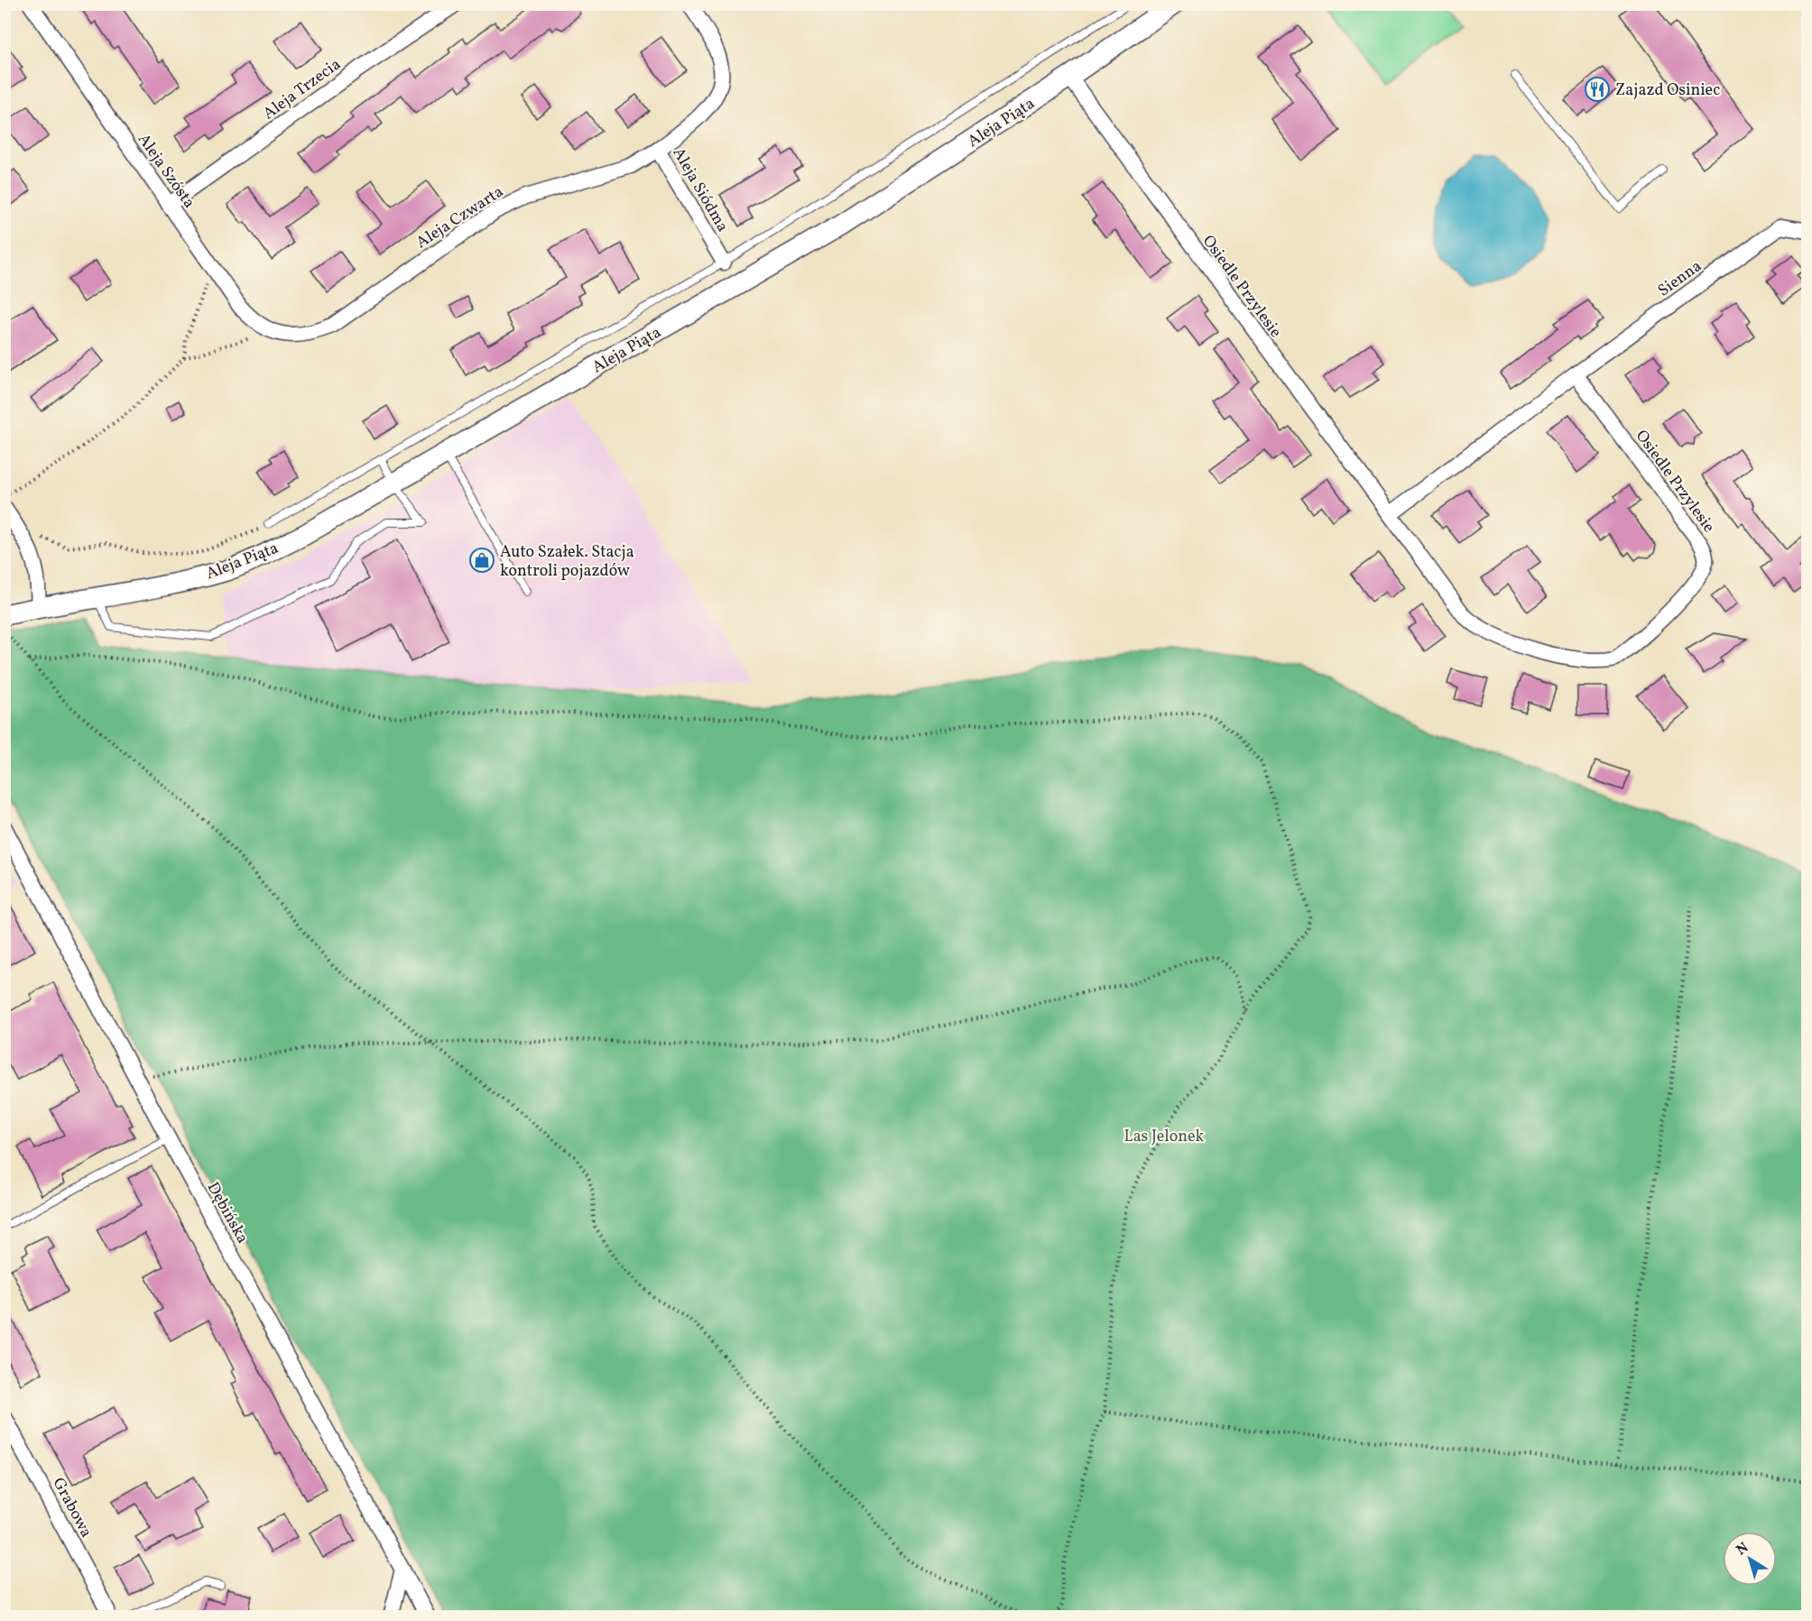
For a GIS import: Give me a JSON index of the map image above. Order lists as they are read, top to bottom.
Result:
{
  "streets": {
    "street": [
      "Aleja Trzecia",
      "Aleja Piąta",
      "Aleja Szósta",
      "Aleja Siódma",
      "Aleja Czwarta",
      "Sienna",
      "Osiedle Przylesie",
      "Dębińska",
      "Grabowa"
    ]
  },
  "crossings": [
    ["Aleja Trzecia", "Aleja Szósta"],
    ["Aleja Piąta", "Osiedle Przylesie"],
    ["Aleja Szósta", "Aleja Czwarta"],
    ["Aleja Siódma", "Aleja Czwarta"],
    ["Sienna", "Osiedle Przylesie"]
  ],
  "parks": ["Las Jelonek"],
  "places": {
    "restaurant": ["Zajazd Osiniec"],
    "shop": ["Auto Szałek. Stacja kontroli pojazdów"]
  },
  "north": "top left"
}
